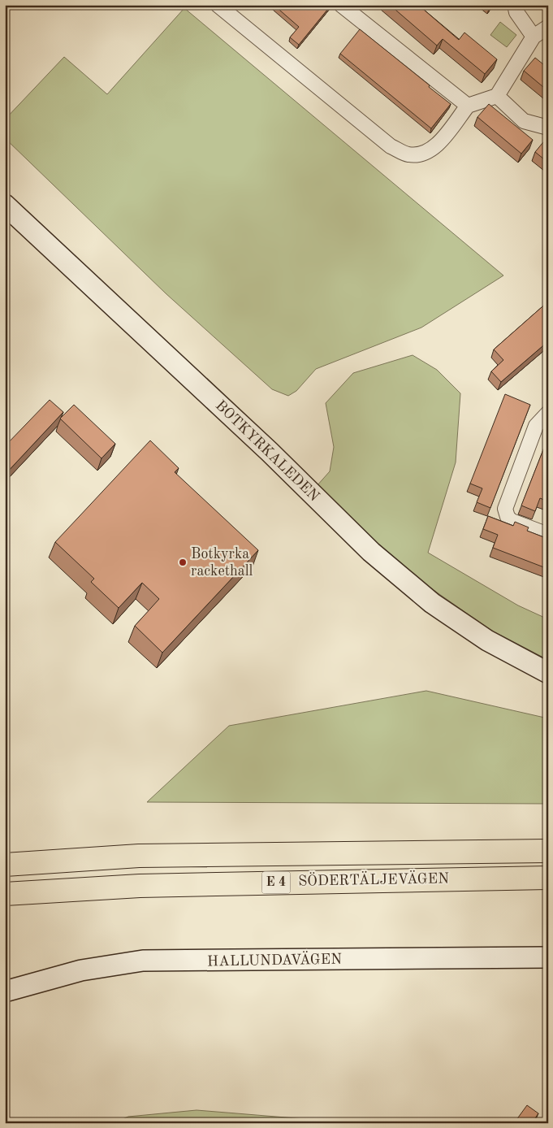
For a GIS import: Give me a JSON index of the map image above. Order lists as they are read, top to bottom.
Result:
{
  "streets": {
    "highway": ["SÖDERTÄLJEVÄGEN", "E 4"],
    "main road": ["BOTKYRKALEDEN", "HALLUNDAVÄGEN"]
  },
  "places": ["Botkyrka rackethall"]
}
